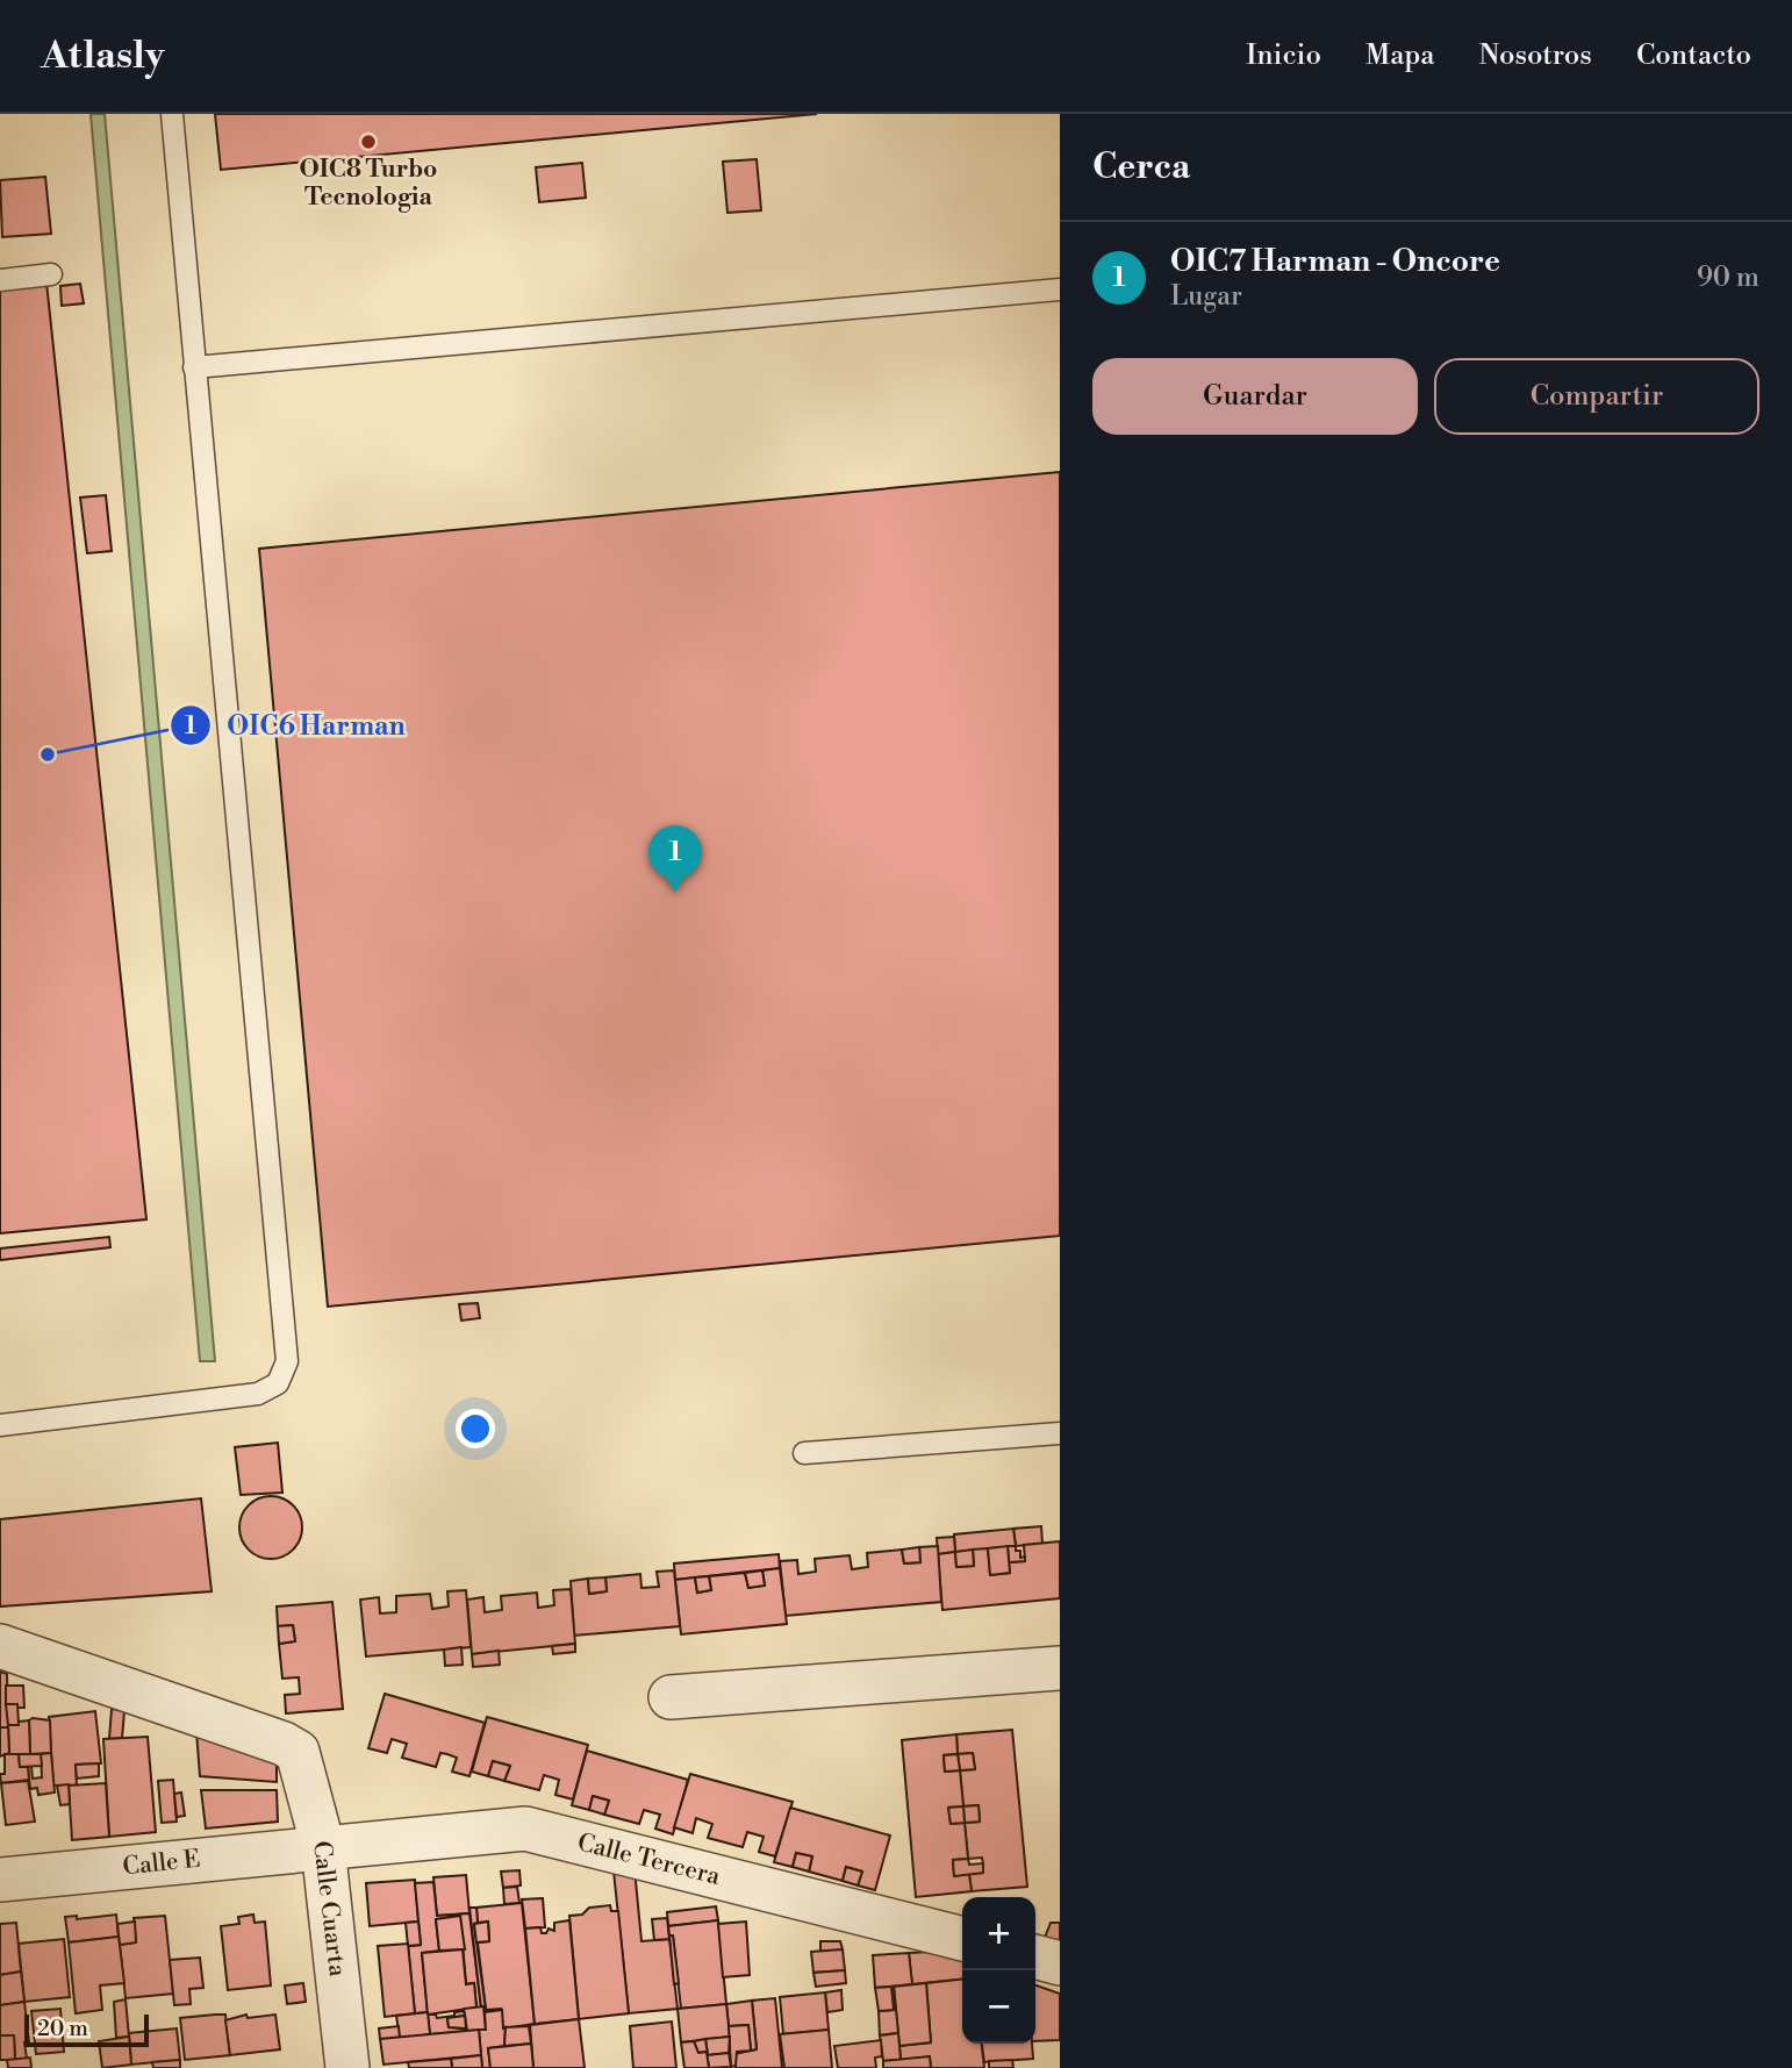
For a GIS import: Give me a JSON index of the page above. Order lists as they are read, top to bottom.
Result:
{
  "streets": {
    "street": ["Calle Tercera", "Calle E", "Calle Cuarta"]
  },
  "crossings": [
    ["Calle Tercera", "Calle E"],
    ["Calle Tercera", "Calle Cuarta"],
    ["Calle E", "Calle Cuarta"]
  ],
  "places": ["OIC8 Turbo Tecnologia", "OIC6 Harman"],
  "scale_bar": "20 m",
  "page": {
    "header": "Atlasly",
    "nav": [
      "Inicio",
      "Mapa",
      "Nosotros",
      "Contacto"
    ],
    "heading": "Cerca",
    "list": [
      {
        "mark": "1",
        "name": "OIC7 Harman - Oncore",
        "note": "Lugar",
        "value": "90 m"
      }
    ],
    "buttons": ["Guardar", "Compartir"],
    "pins": "1",
    "map_buttons": ["+", "−"],
    "scale": "20 m"
  }
}
